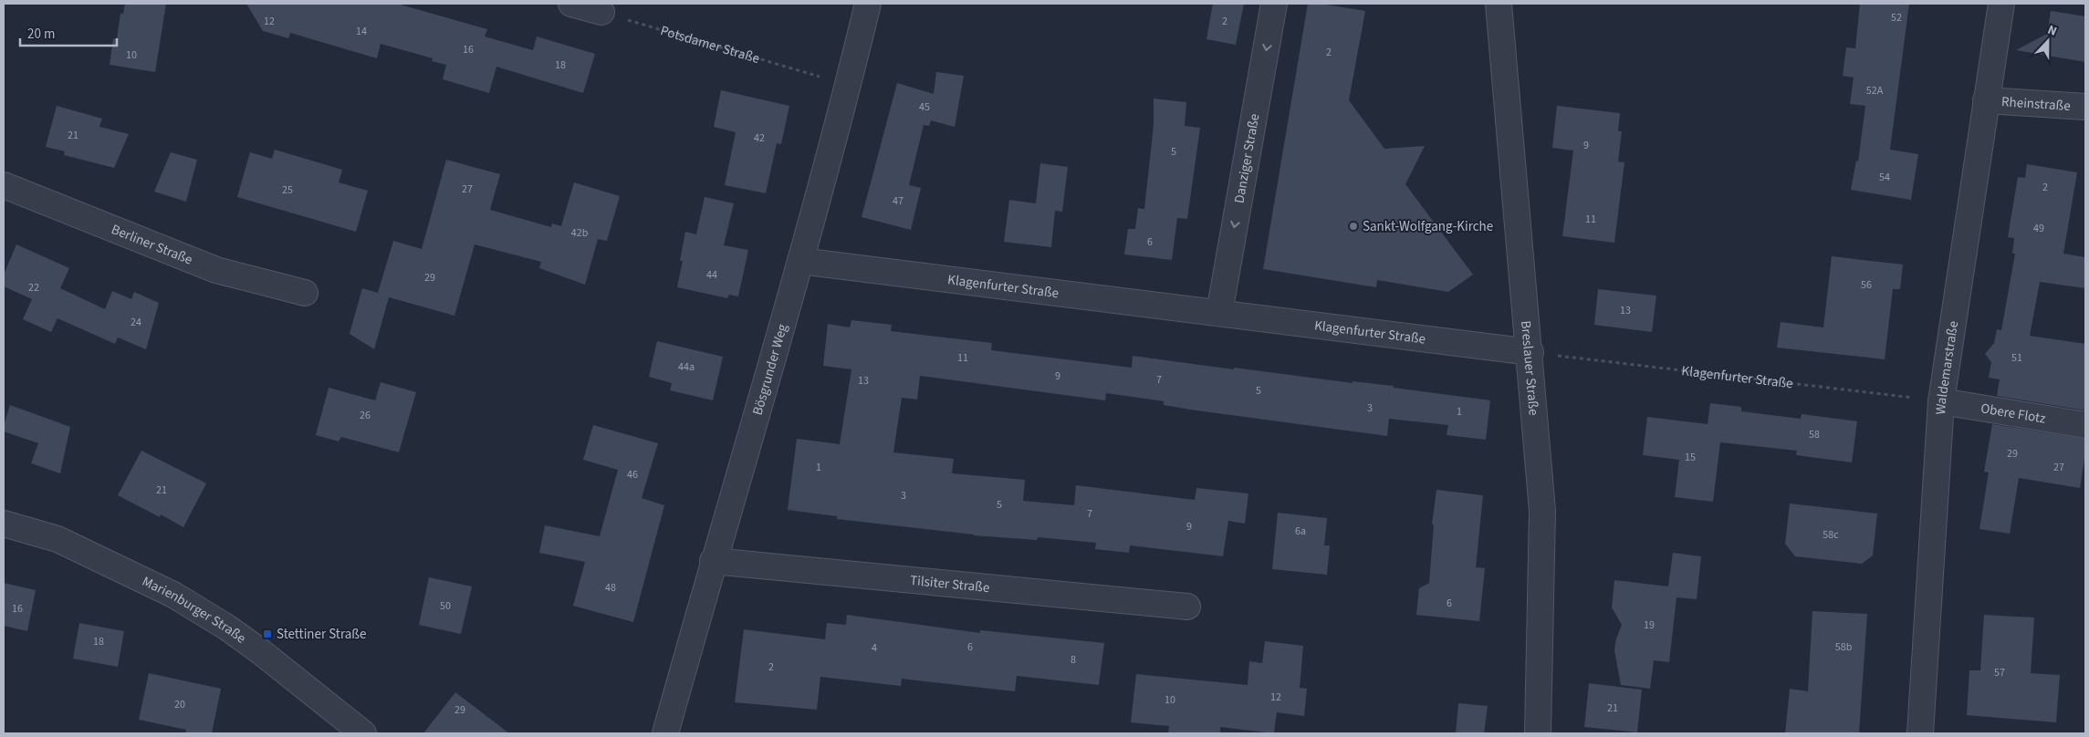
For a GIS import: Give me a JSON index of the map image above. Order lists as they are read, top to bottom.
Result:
{
  "streets": {
    "street": [
      "Rheinstraße",
      "Danziger Straße",
      "Berliner Straße",
      "Klagenfurter Straße",
      "Waldemarstraße",
      "Breslauer Straße",
      "Bösgrunder Weg",
      "Obere Flotz",
      "Tilsiter Straße",
      "Marienburger Straße"
    ],
    "path": ["Potsdamer Straße"]
  },
  "crossings": [
    ["Potsdamer Straße", "Bösgrunder Weg"],
    ["Rheinstraße", "Waldemarstraße"],
    ["Danziger Straße", "Klagenfurter Straße"],
    ["Klagenfurter Straße", "Waldemarstraße"],
    ["Klagenfurter Straße", "Breslauer Straße"],
    ["Klagenfurter Straße", "Bösgrunder Weg"],
    ["Klagenfurter Straße", "Obere Flotz"],
    ["Waldemarstraße", "Obere Flotz"],
    ["Bösgrunder Weg", "Tilsiter Straße"]
  ],
  "one_way": ["Danziger Straße"],
  "places": {
    "other": ["Sankt-Wolfgang-Kirche"],
    "transit": ["Stettiner Straße"]
  },
  "house_numbers": [
    "52",
    "12",
    "2",
    "14",
    "16",
    "2",
    "10",
    "18",
    "52A",
    "45",
    "21",
    "42",
    "9",
    "5",
    "54",
    "2",
    "27",
    "25",
    "47",
    "11",
    "49",
    "42b",
    "6",
    "44",
    "29",
    "56",
    "22",
    "13",
    "24",
    "11",
    "51",
    "44a",
    "9",
    "7",
    "13",
    "5",
    "3",
    "1",
    "26",
    "58",
    "29",
    "15",
    "1",
    "27",
    "46",
    "21",
    "3",
    "5",
    "7",
    "9",
    "6a",
    "58c",
    "48",
    "6",
    "50",
    "16",
    "19",
    "18",
    "6",
    "58b",
    "4",
    "8",
    "2",
    "57",
    "12",
    "10",
    "20",
    "21",
    "29"
  ],
  "scale_bar": "20 m",
  "north": "top"
}
